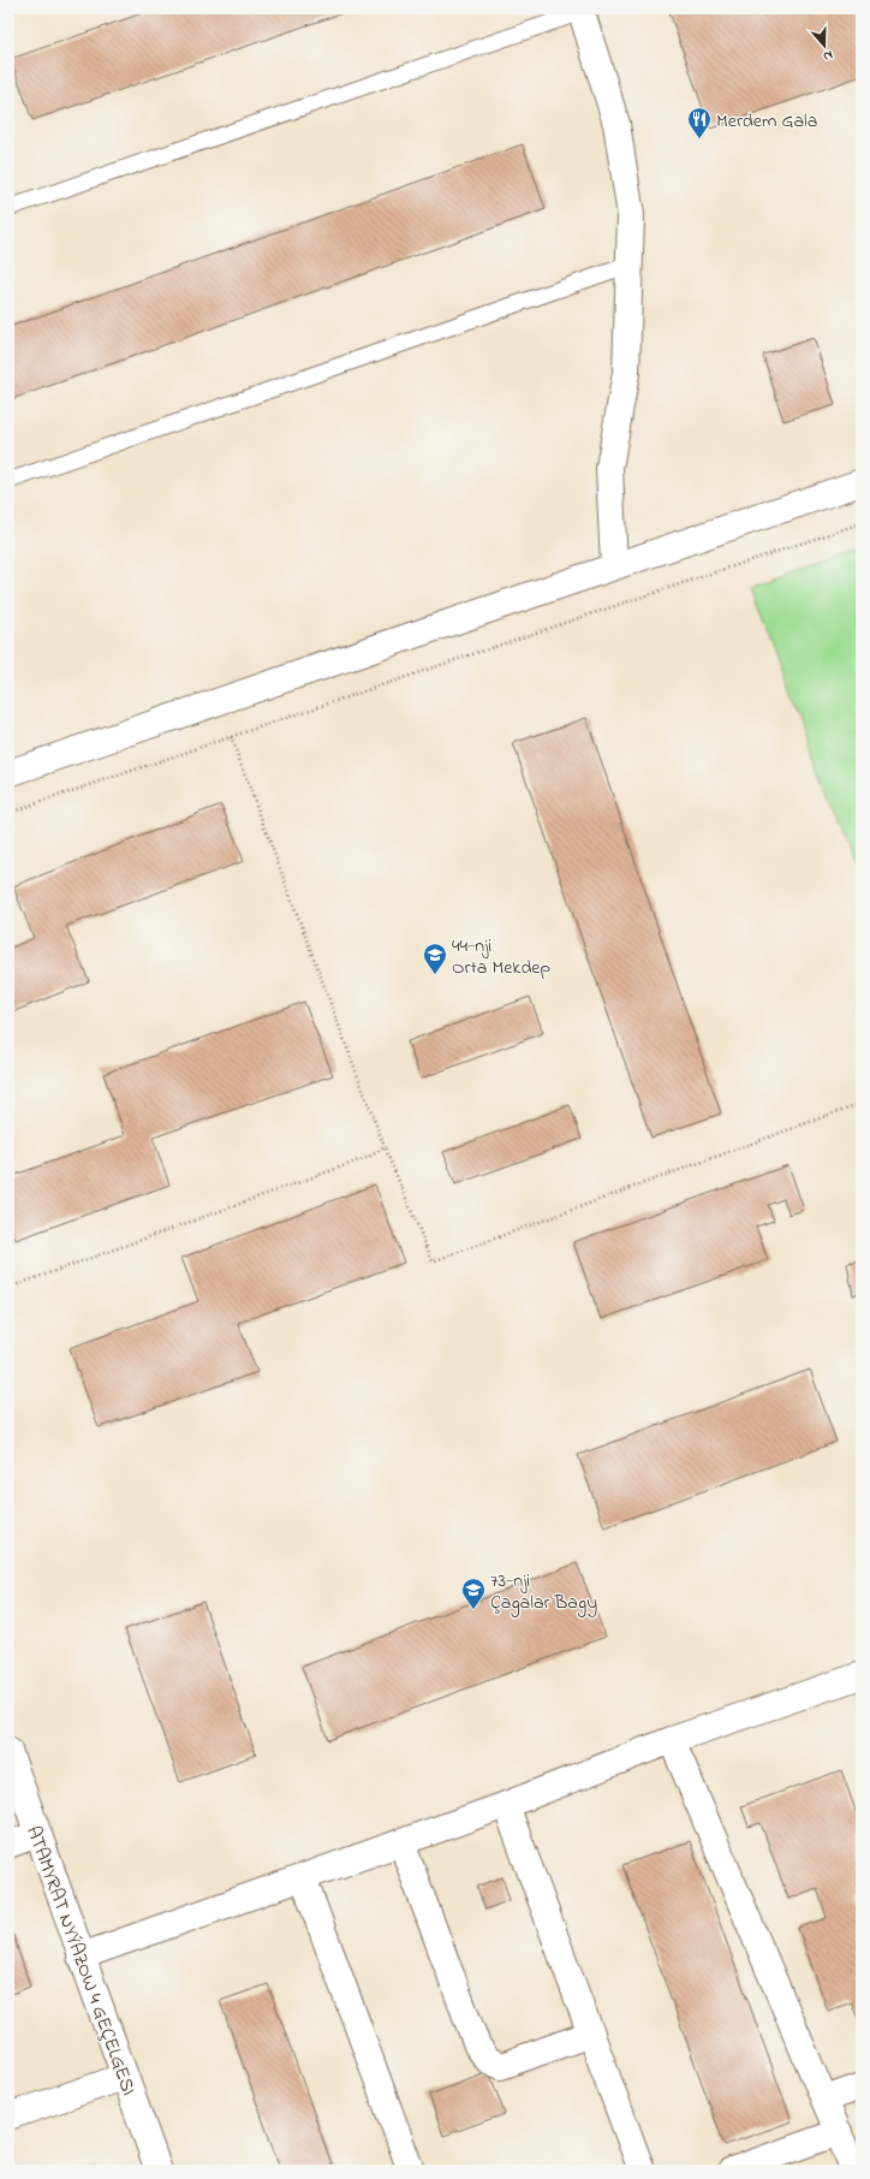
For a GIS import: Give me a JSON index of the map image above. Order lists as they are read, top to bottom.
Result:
{
  "streets": {
    "street": ["ATAMYRAT NYÝAZOW 4 GEÇELGESI"]
  },
  "places": {
    "restaurant": ["Merdem Gala"],
    "school or university": ["44-nji Orta Mekdep", "73-nji Çagalar Bagy"]
  },
  "north": "bottom"
}
